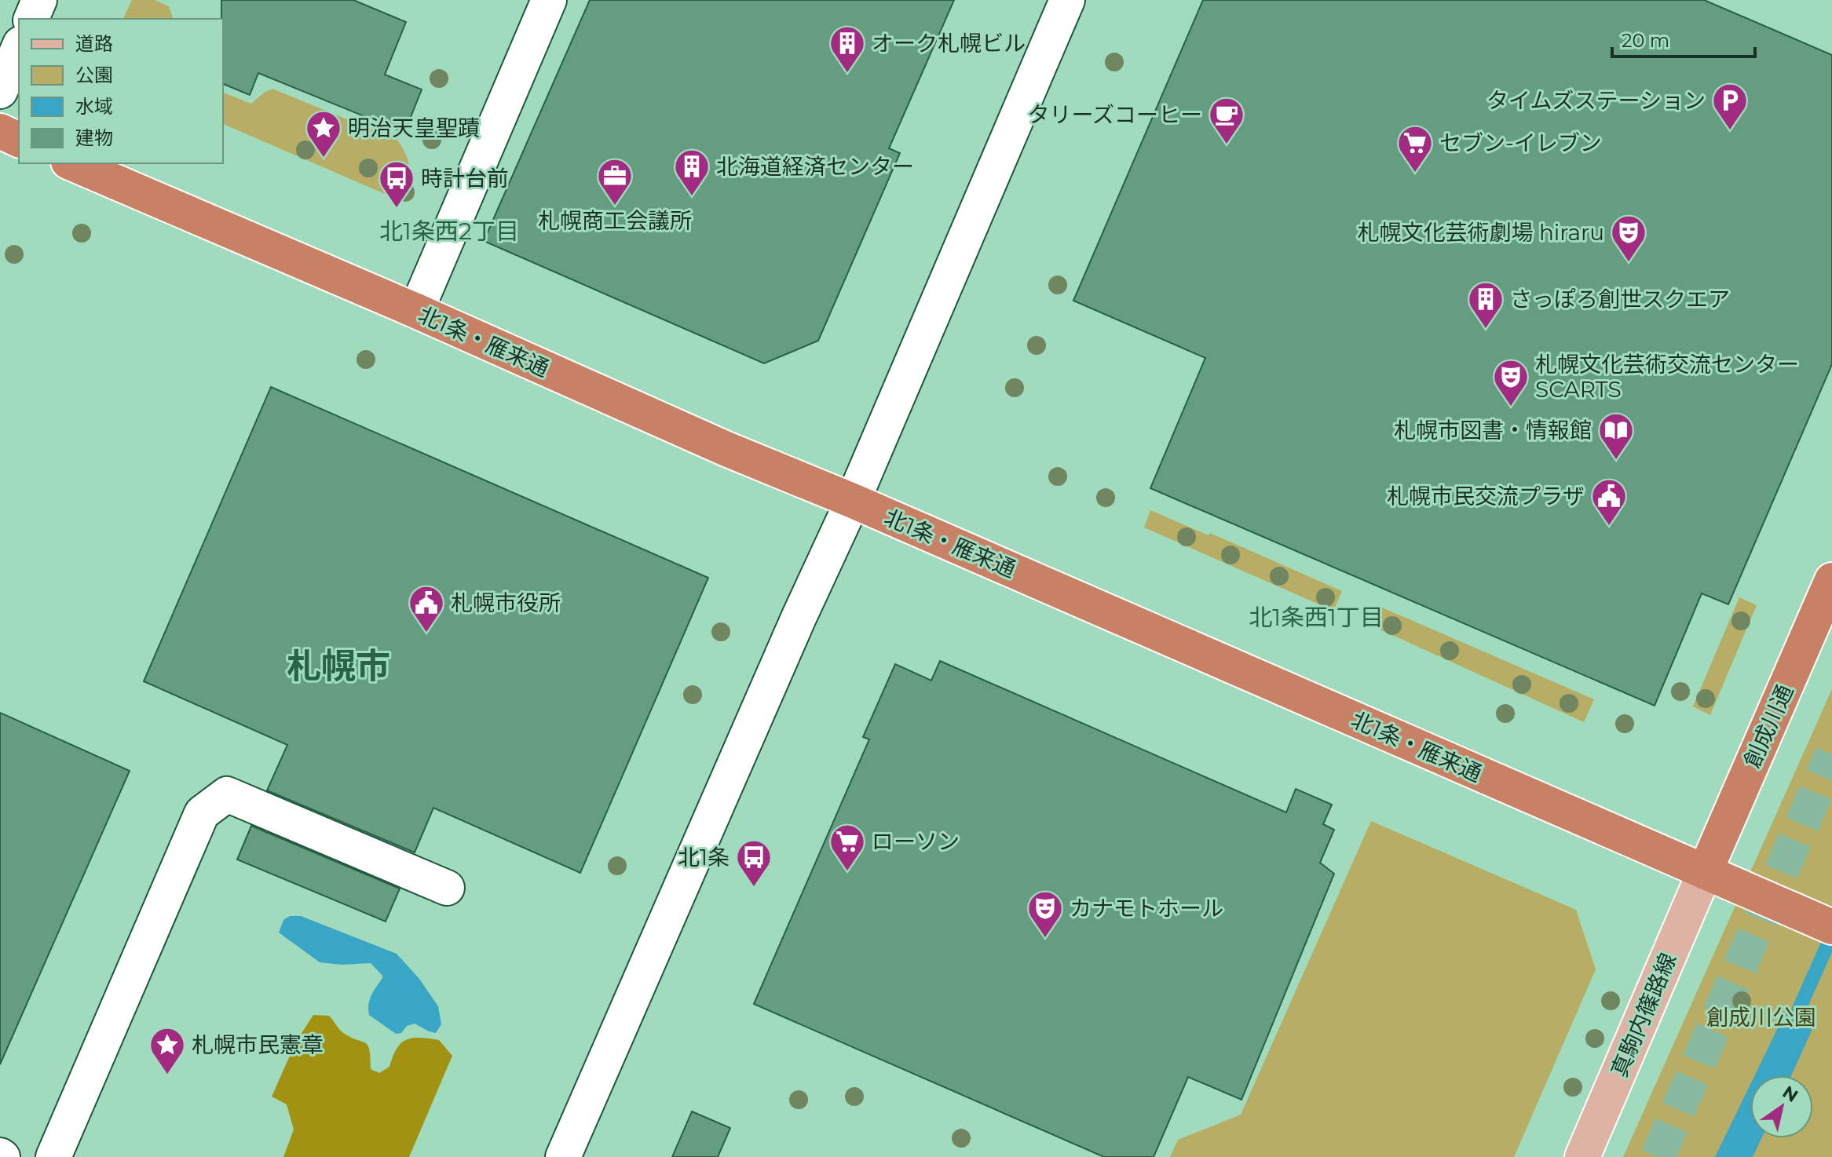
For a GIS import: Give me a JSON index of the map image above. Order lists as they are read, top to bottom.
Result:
{
  "streets": {
    "highway": ["北1条・雁来通", "創成川通"],
    "main road": ["真駒内篠路線"]
  },
  "crossings": [
    ["北1条・雁来通", "創成川通"],
    ["北1条・雁来通", "真駒内篠路線"],
    ["創成川通", "真駒内篠路線"]
  ],
  "districts": ["北1条西2丁目", "北1条西1丁目", "札幌市"],
  "parks": ["創成川公園"],
  "places": {
    "building": ["オーク札幌ビル", "北海道経済センター", "さっぽろ創世スクエア"],
    "parking": ["タイムズステーション"],
    "cafe": ["タリーズコーヒー"],
    "place": ["明治天皇聖蹟", "札幌市民憲章"],
    "supermarket": ["セブン-イレブン", "ローソン"],
    "office": ["札幌商工会議所"],
    "bus stop": ["時計台前", "北1条"],
    "theatre": ["札幌文化芸術劇場 hiraru", "札幌文化芸術交流センター SCARTS", "カナモトホール"],
    "library": ["札幌市図書・情報館"],
    "public building": ["札幌市民交流プラザ", "札幌市役所"]
  },
  "legend": [
    "道路",
    "公園",
    "水域",
    "建物"
  ],
  "scale_bar": "20 m",
  "north": "top right"
}
